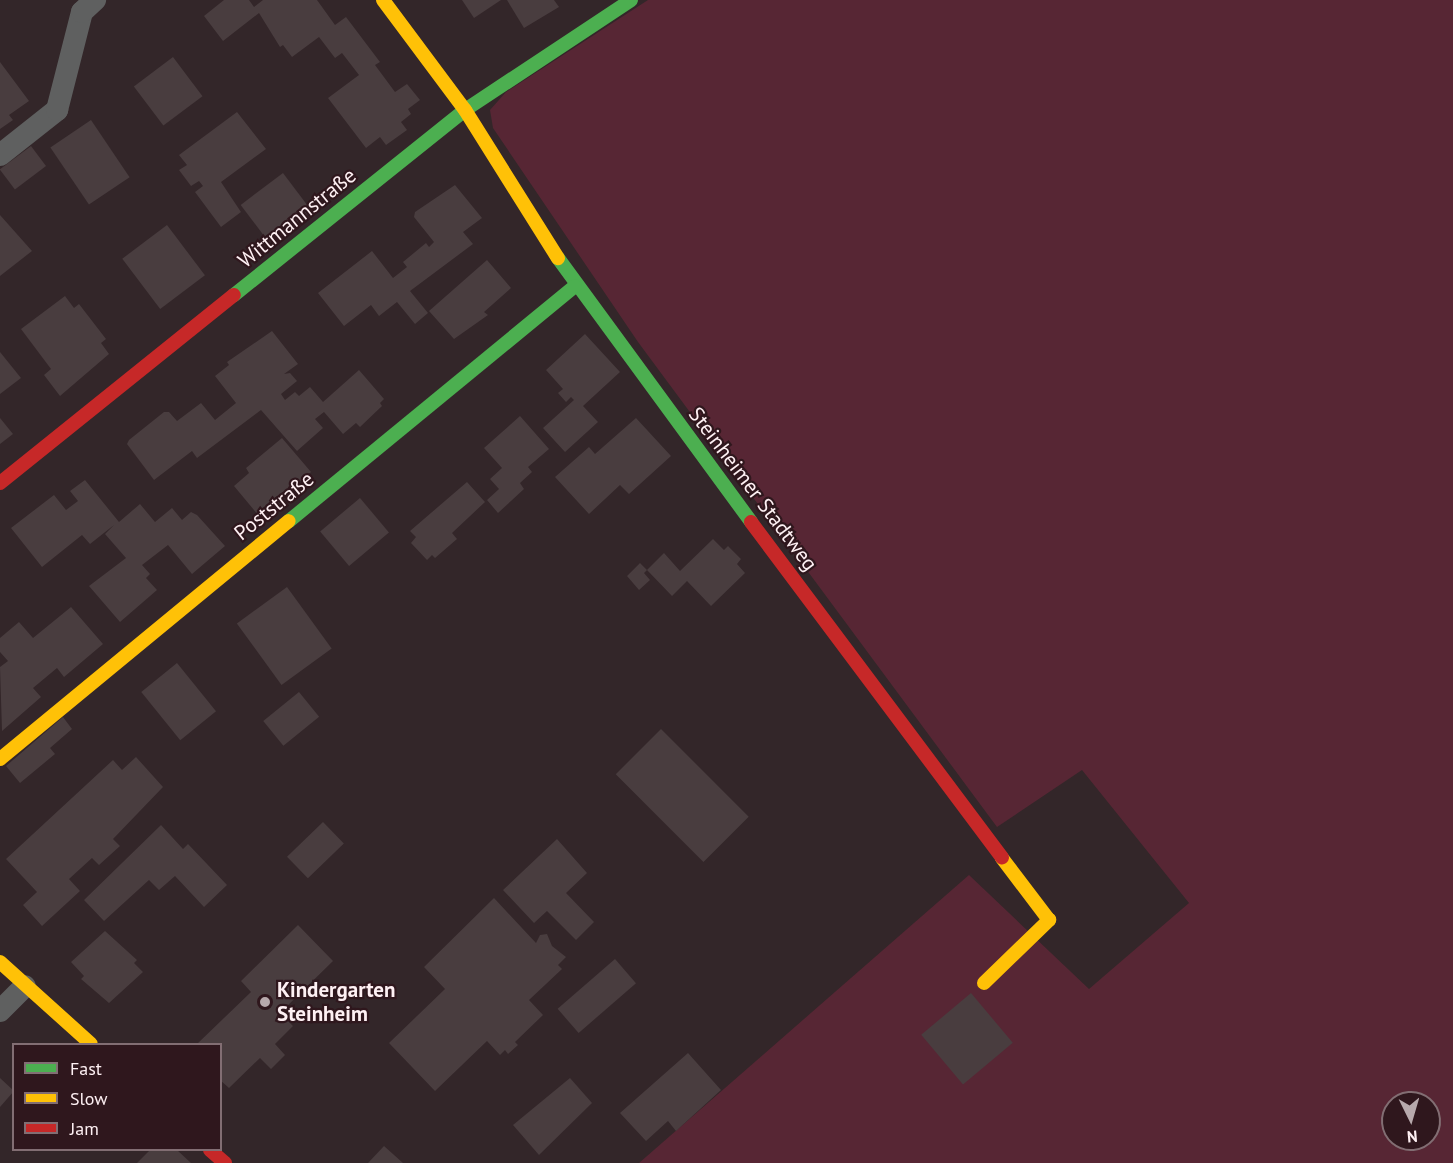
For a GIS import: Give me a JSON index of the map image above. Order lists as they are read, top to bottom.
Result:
{
  "streets": {
    "street": ["Wittmannstraße", "Steinheimer Stadtweg", "Poststraße"]
  },
  "crossings": [
    ["Wittmannstraße", "Steinheimer Stadtweg"],
    ["Steinheimer Stadtweg", "Poststraße"]
  ],
  "places": ["Kindergarten Steinheim"],
  "legend": ["Fast", "Slow", "Jam"],
  "north": "bottom"
}
